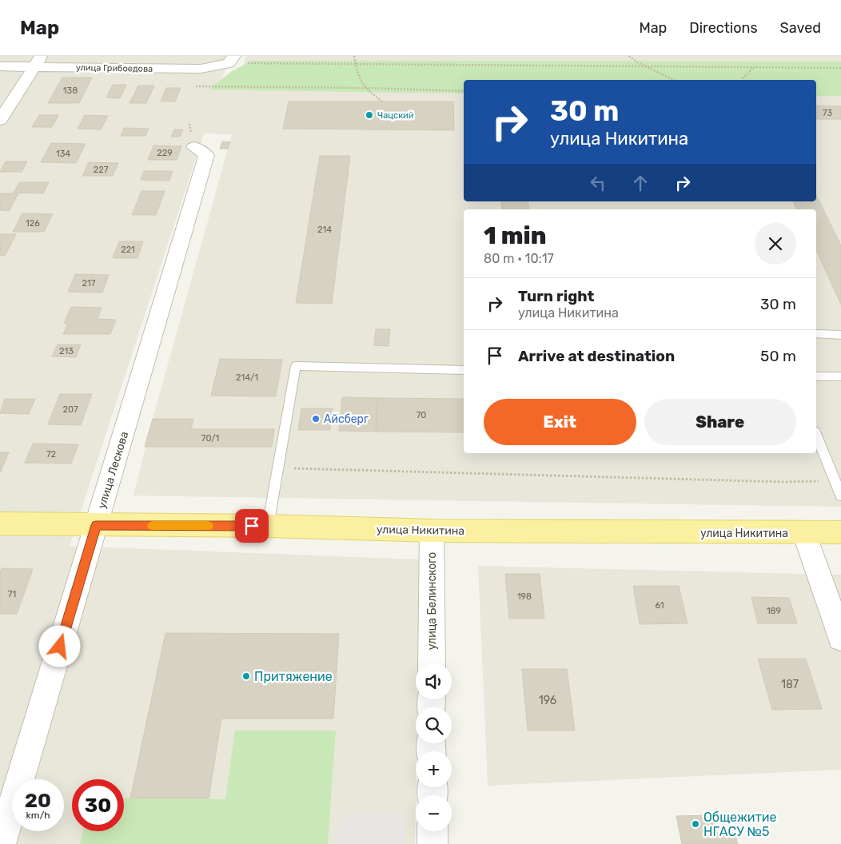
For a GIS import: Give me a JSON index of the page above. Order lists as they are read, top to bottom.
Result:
{
  "streets": {
    "main road": ["улица Никитина"],
    "street": ["улица Грибоедова", "улица Лескова", "улица Белинского"]
  },
  "crossings": [
    ["улица Лескова", "улица Никитина"],
    ["улица Никитина", "улица Белинского"]
  ],
  "places": [
    "Чацский",
    "Айсберг",
    "Притяжение",
    "Общежитие НГАСУ №5"
  ],
  "house_numbers": [
    "138",
    "73",
    "229",
    "134",
    "227",
    "126",
    "214",
    "221",
    "217",
    "213",
    "214/1",
    "207",
    "70",
    "70/1",
    "72",
    "71",
    "198",
    "61",
    "189",
    "187",
    "196"
  ],
  "page": {
    "header": "Map",
    "nav": ["Map", "Directions", "Saved"],
    "turn": ["30 m", "улица Никитина"],
    "heading": ["1 min", "80 m · 10:17"],
    "list": [
      {
        "name": "Turn right",
        "note": "улица Никитина",
        "value": "30 m"
      },
      {
        "name": "Arrive at destination",
        "value": "50 m"
      }
    ],
    "buttons": ["Exit", "Share"],
    "map_buttons": ["+", "−"],
    "speed": "20 km/h",
    "limit": "30"
  }
}
